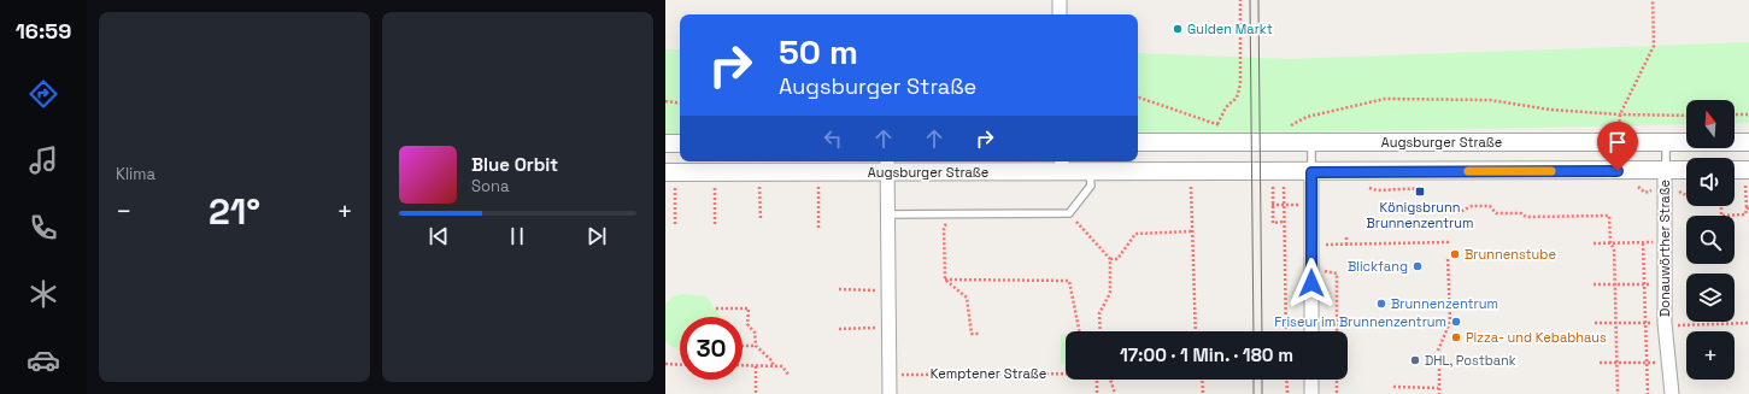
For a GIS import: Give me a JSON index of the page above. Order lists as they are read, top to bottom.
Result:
{
  "streets": {
    "street": ["Augsburger Straße", "Donauwörther Straße"],
    "path": ["Kemptener Straße"]
  },
  "crossings": [
    ["Augsburger Straße", "Donauwörther Straße"]
  ],
  "places": {
    "other": [
      "Gulden Markt",
      "Brunnenstube",
      "Blickfang",
      "Brunnenzentrum",
      "Friseur im Brunnenzentrum",
      "Pizza- und Kebabhaus",
      "DHL, Postbank"
    ],
    "transit": ["Königsbrunn Brunnenzentrum"]
  },
  "north": "top",
  "page": {
    "tabs": "16:59",
    "tile": "Klima",
    "turn": ["50 m", "Augsburger Straße"],
    "map_buttons": "+",
    "song": ["Blue Orbit", "Sona"],
    "heat": ["−", "21°", "+"],
    "limit": "30",
    "trip": "17:00 · 1 Min. · 180 m"
  }
}
